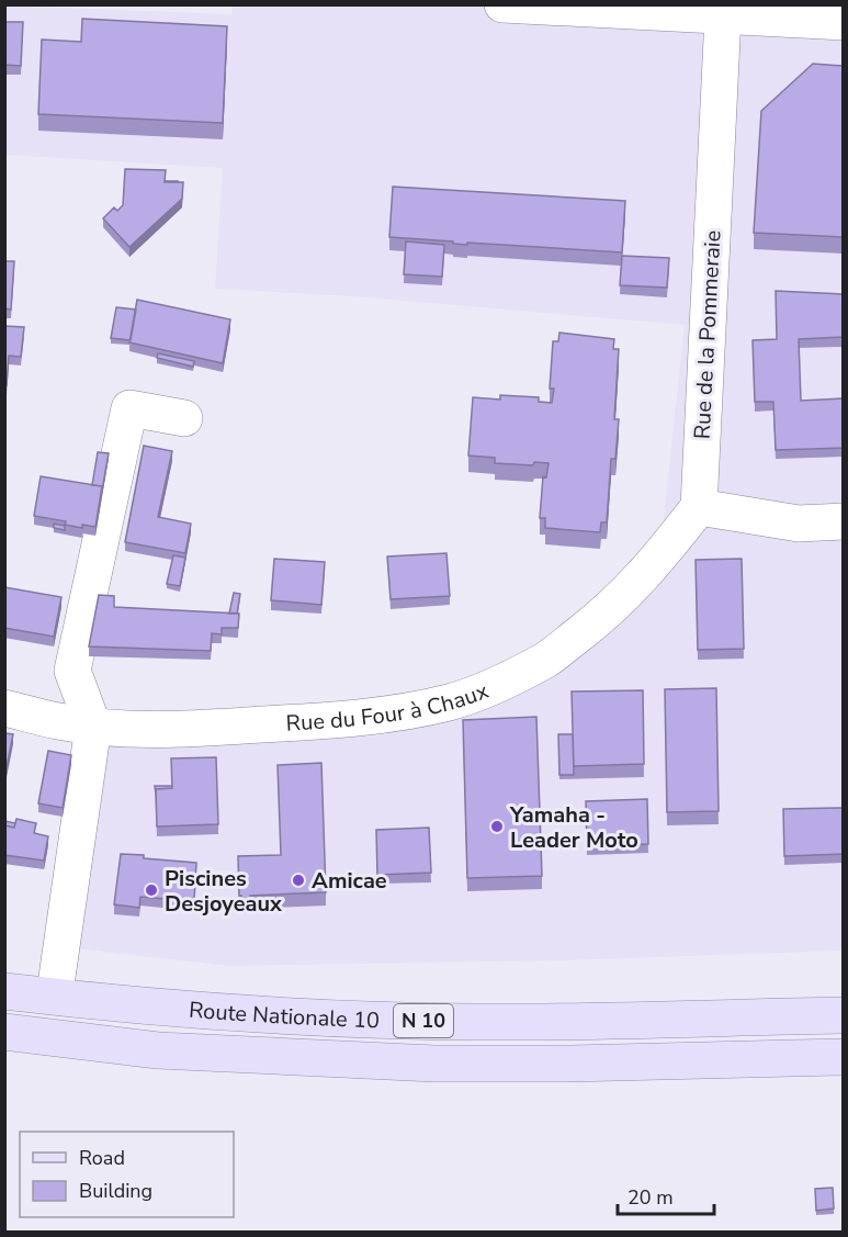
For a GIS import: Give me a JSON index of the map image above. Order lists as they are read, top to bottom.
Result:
{
  "streets": {
    "main road": ["Route Nationale 10", "N 10"],
    "street": ["Rue de la Pommeraie", "Rue du Four à Chaux"]
  },
  "crossings": [
    ["Rue de la Pommeraie", "Rue du Four à Chaux"]
  ],
  "places": ["Yamaha - Leader Moto", "Amicae", "Piscines Desjoyeaux"],
  "legend": ["Road", "Building"],
  "scale_bar": "20 m"
}
